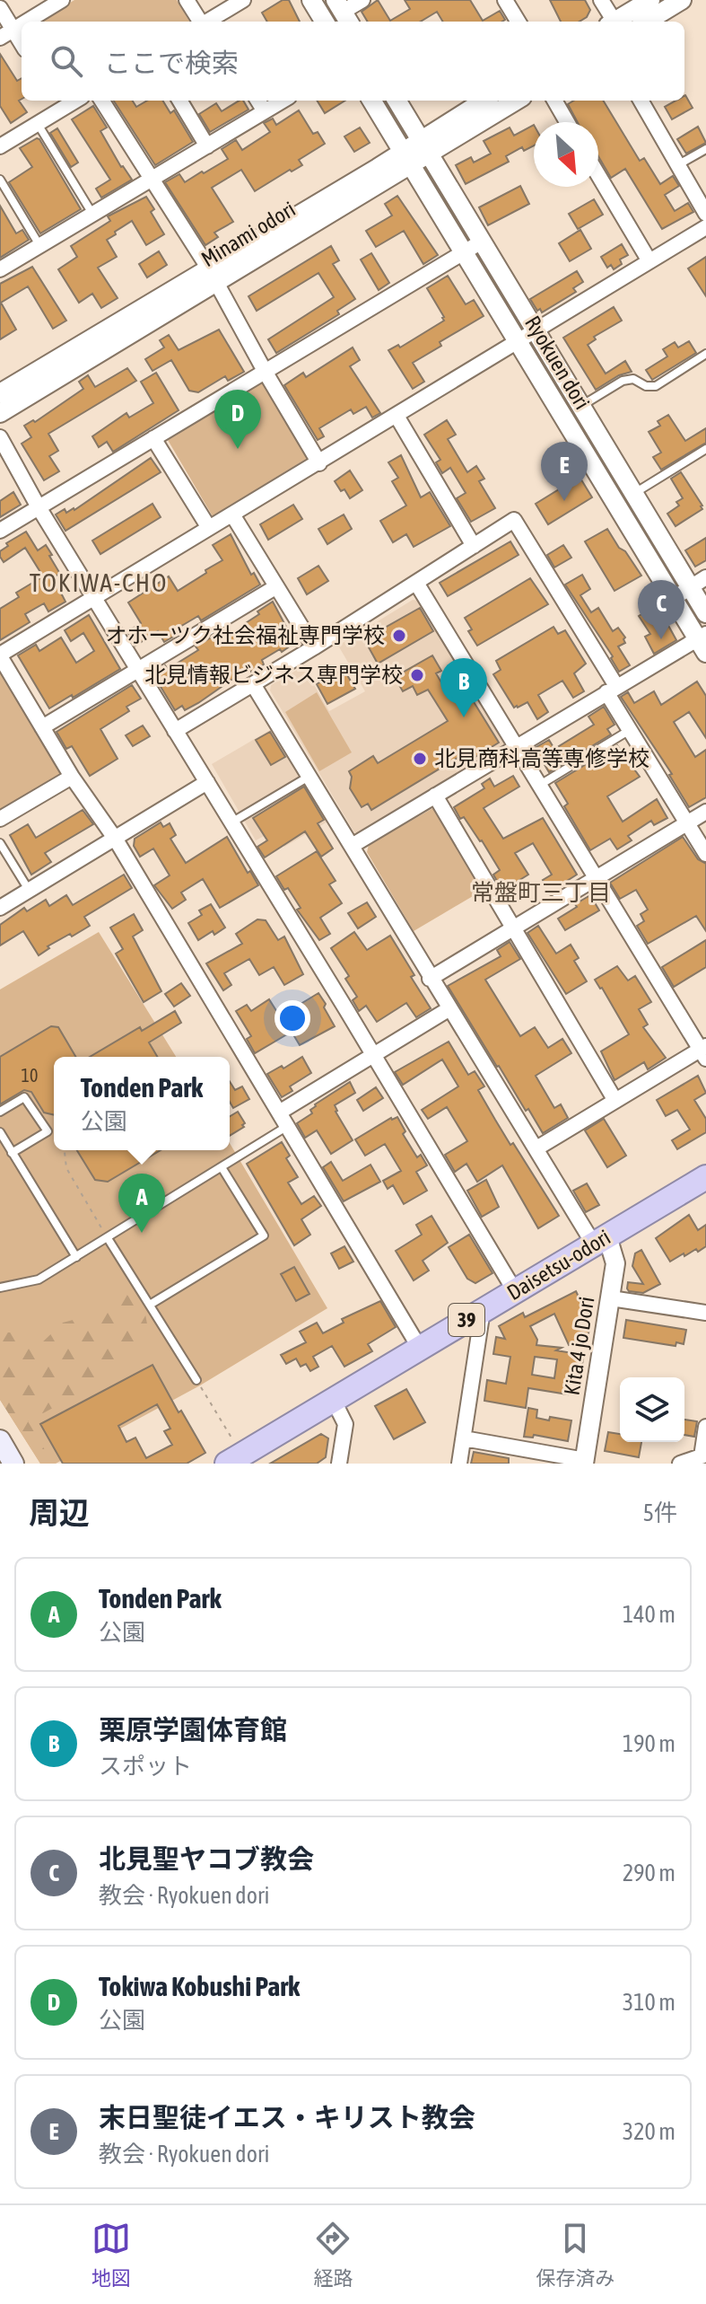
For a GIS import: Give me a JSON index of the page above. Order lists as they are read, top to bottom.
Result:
{
  "streets": {
    "highway": ["Daisetsu-odori", "39"],
    "street": ["Minami odori", "Ryokuen dori", "Kita 4 jo Dori"]
  },
  "crossings": [
    ["Minami odori", "Ryokuen dori"],
    ["Daisetsu-odori", "Kita 4 jo Dori"]
  ],
  "districts": ["TOKIWA-CHO", "常盤町三丁目"],
  "places": ["オホーツク社会福祉専門学校", "北見情報ビジネス専門学校", "北見商科高等専修学校"],
  "house_numbers": ["10"],
  "north": "bottom right",
  "page": {
    "search": "ここで検索",
    "pins": [
      "D",
      "E",
      "C",
      "B",
      "A"
    ],
    "popup": ["Tonden Park", "公園"],
    "heading": ["周辺", "5件"],
    "list": [
      {
        "mark": "A",
        "name": "Tonden Park",
        "note": "公園",
        "value": "140 m"
      },
      {
        "mark": "B",
        "name": "栗原学園体育館",
        "note": "スポット",
        "value": "190 m"
      },
      {
        "mark": "C",
        "name": "北見聖ヤコブ教会",
        "note": "教会 · Ryokuen dori",
        "value": "290 m"
      },
      {
        "mark": "D",
        "name": "Tokiwa Kobushi Park",
        "note": "公園",
        "value": "310 m"
      },
      {
        "mark": "E",
        "name": "末日聖徒イエス・キリスト教会",
        "note": "教会 · Ryokuen dori",
        "value": "320 m"
      }
    ],
    "nav": ["地図", "経路", "保存済み"]
  }
}
